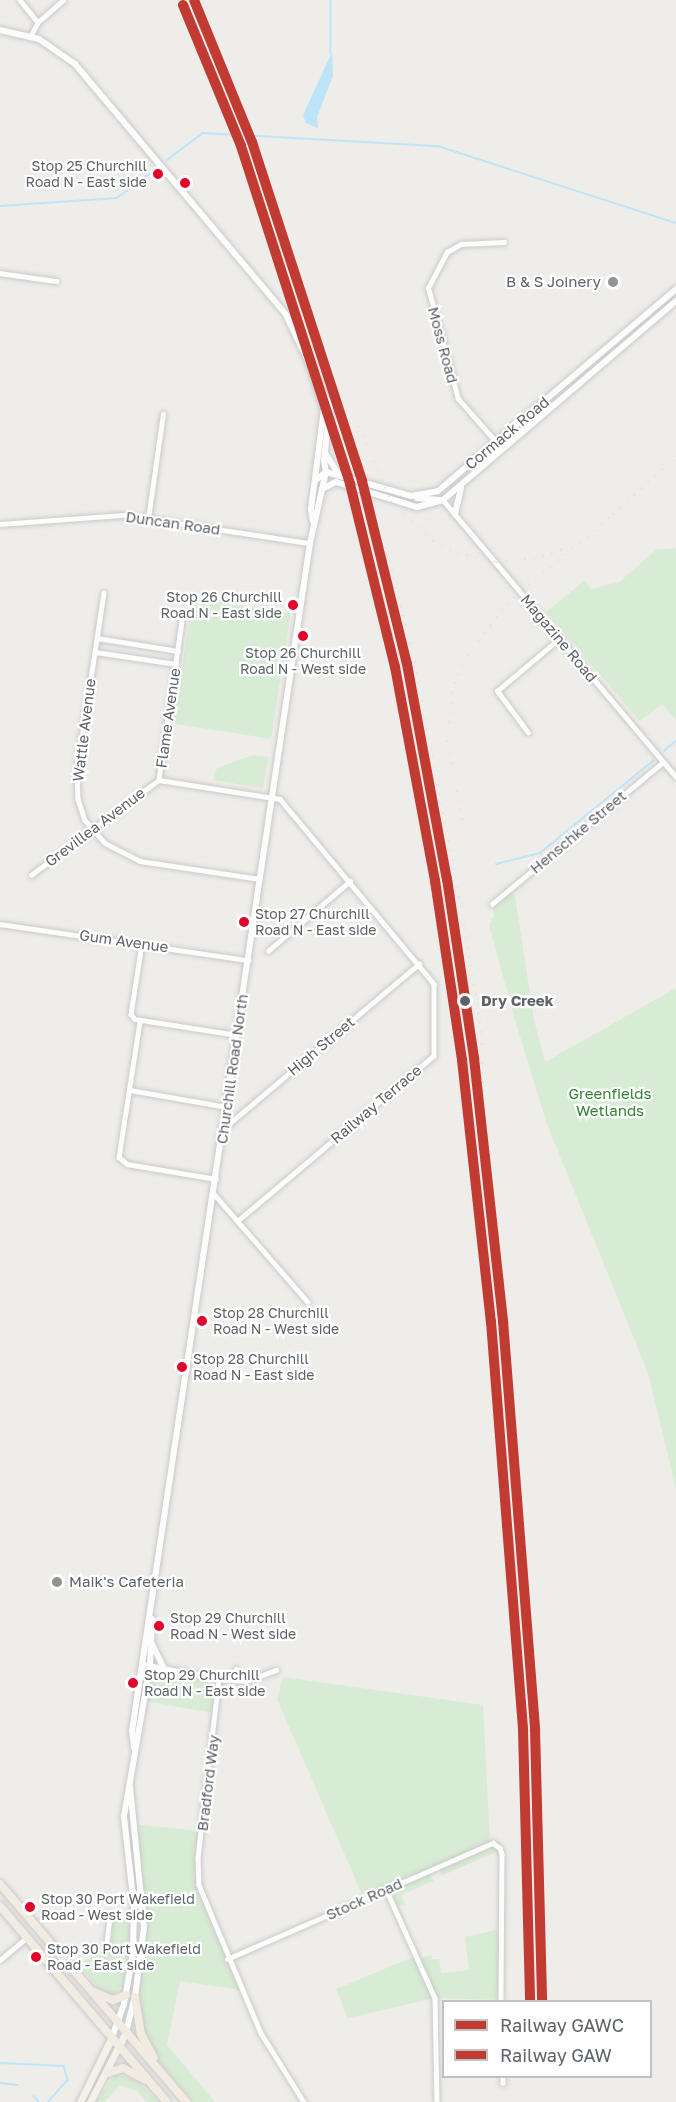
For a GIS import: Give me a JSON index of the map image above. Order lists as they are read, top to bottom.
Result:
{
  "streets": {
    "street": [
      "Moss Road",
      "Cormack Road",
      "Duncan Road",
      "Magazine Road",
      "Flame Avenue",
      "Wattle Avenue",
      "Grevillea Avenue",
      "Henschke Street",
      "Gum Avenue",
      "High Street",
      "Churchill Road North",
      "Railway Terrace",
      "Bradford Way",
      "Stock Road"
    ]
  },
  "crossings": [
    ["Moss Road", "Cormack Road"],
    ["Cormack Road", "Magazine Road"],
    ["Cormack Road", "Churchill Road North"],
    ["Duncan Road", "Churchill Road North"],
    ["Magazine Road", "Henschke Street"],
    ["Flame Avenue", "Grevillea Avenue"],
    ["Flame Avenue", "Churchill Road North"],
    ["Flame Avenue", "Railway Terrace"],
    ["Wattle Avenue", "Grevillea Avenue"],
    ["Wattle Avenue", "Churchill Road North"],
    ["Gum Avenue", "Churchill Road North"],
    ["High Street", "Churchill Road North"],
    ["High Street", "Railway Terrace"],
    ["Churchill Road North", "Railway Terrace"],
    ["Bradford Way", "Stock Road"]
  ],
  "parks": ["Greenfields Wetlands"],
  "places": [
    "Stop 25 Churchill Road N - East side",
    "B & S Joinery",
    "Stop 26 Churchill Road N - East side",
    "Stop 26 Churchill Road N - West side",
    "Stop 27 Churchill Road N - East side",
    "Dry Creek",
    "Stop 28 Churchill Road N - West side",
    "Stop 28 Churchill Road N - East side",
    "Maik's Cafeteria",
    "Stop 29 Churchill Road N - West side",
    "Stop 29 Churchill Road N - East side",
    "Stop 30 Port Wakefield Road - West side",
    "Stop 30 Port Wakefield Road - East side"
  ],
  "lines": ["rail line GAWC", "rail line GAW"],
  "legend": ["Railway GAWC", "Railway GAW"]
}
